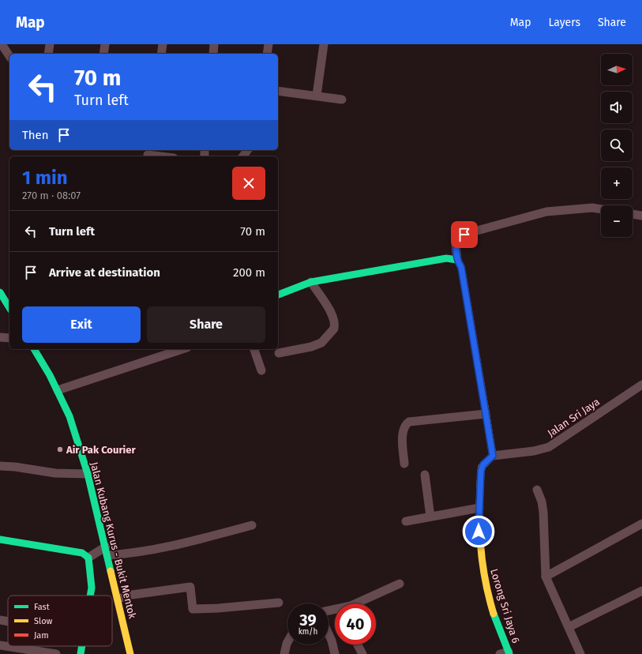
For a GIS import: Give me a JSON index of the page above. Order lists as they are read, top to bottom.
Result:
{
  "streets": {
    "street": ["Jalan Sri Jaya", "Jalan Kubang Kurus - Bukit Mentok", "Lorong Sri Jaya 6"]
  },
  "crossings": [
    ["Jalan Sri Jaya", "Lorong Sri Jaya 6"]
  ],
  "places": ["Air Pak Courier"],
  "legend": ["Fast", "Slow", "Jam"],
  "north": "right",
  "page": {
    "header": "Map",
    "nav": ["Map", "Layers", "Share"],
    "map_buttons": ["+", "−"],
    "turn": ["70 m", "Turn left"],
    "then": "Then",
    "heading": ["1 min", "270 m · 08:07"],
    "list": [
      {
        "name": "Turn left",
        "value": "70 m"
      },
      {
        "name": "Arrive at destination",
        "value": "200 m"
      }
    ],
    "buttons": ["Exit", "Share"],
    "speed": "39 km/h",
    "limit": "40"
  }
}
